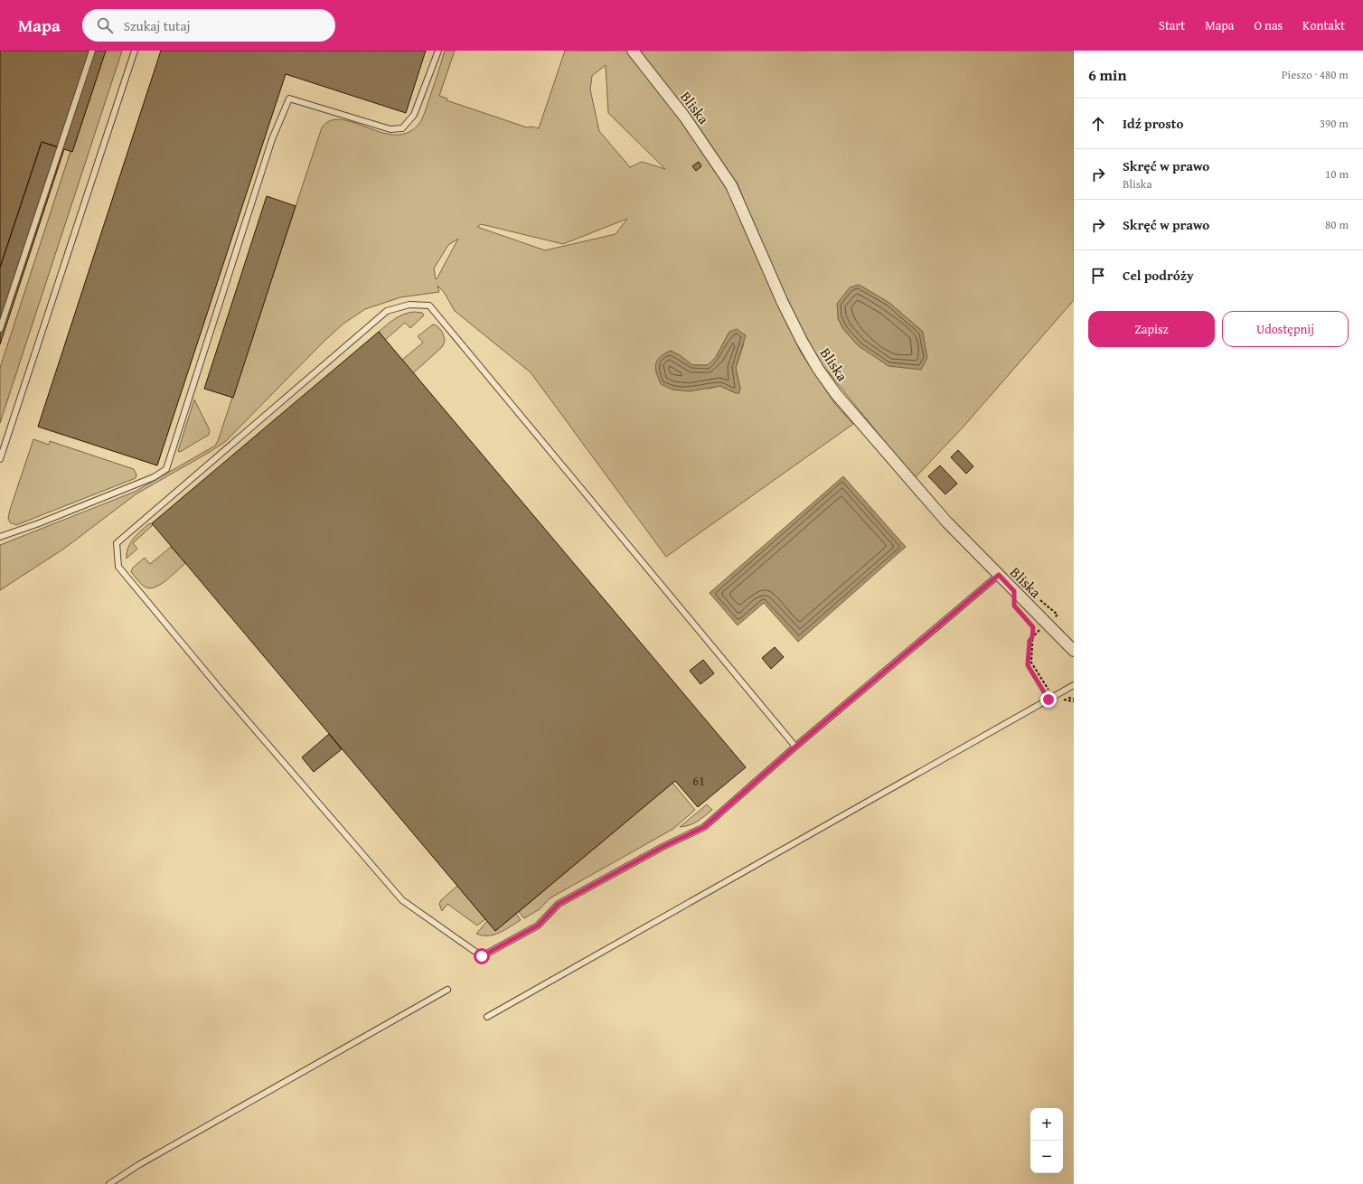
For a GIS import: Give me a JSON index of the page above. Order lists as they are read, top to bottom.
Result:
{
  "streets": {
    "street": ["Bliska"]
  },
  "house_numbers": ["61"],
  "page": {
    "header": "Mapa",
    "search": "Szukaj tutaj",
    "nav": [
      "Start",
      "Mapa",
      "O nas",
      "Kontakt"
    ],
    "heading": ["6 min", "Pieszo · 480 m"],
    "list": [
      ["Idź prosto", "390 m"],
      ["Skręć w prawo", "Bliska", "10 m"],
      ["Skręć w prawo", "80 m"],
      "Cel podróży"
    ],
    "buttons": ["Zapisz", "Udostępnij"],
    "map_buttons": ["+", "−"]
  }
}
